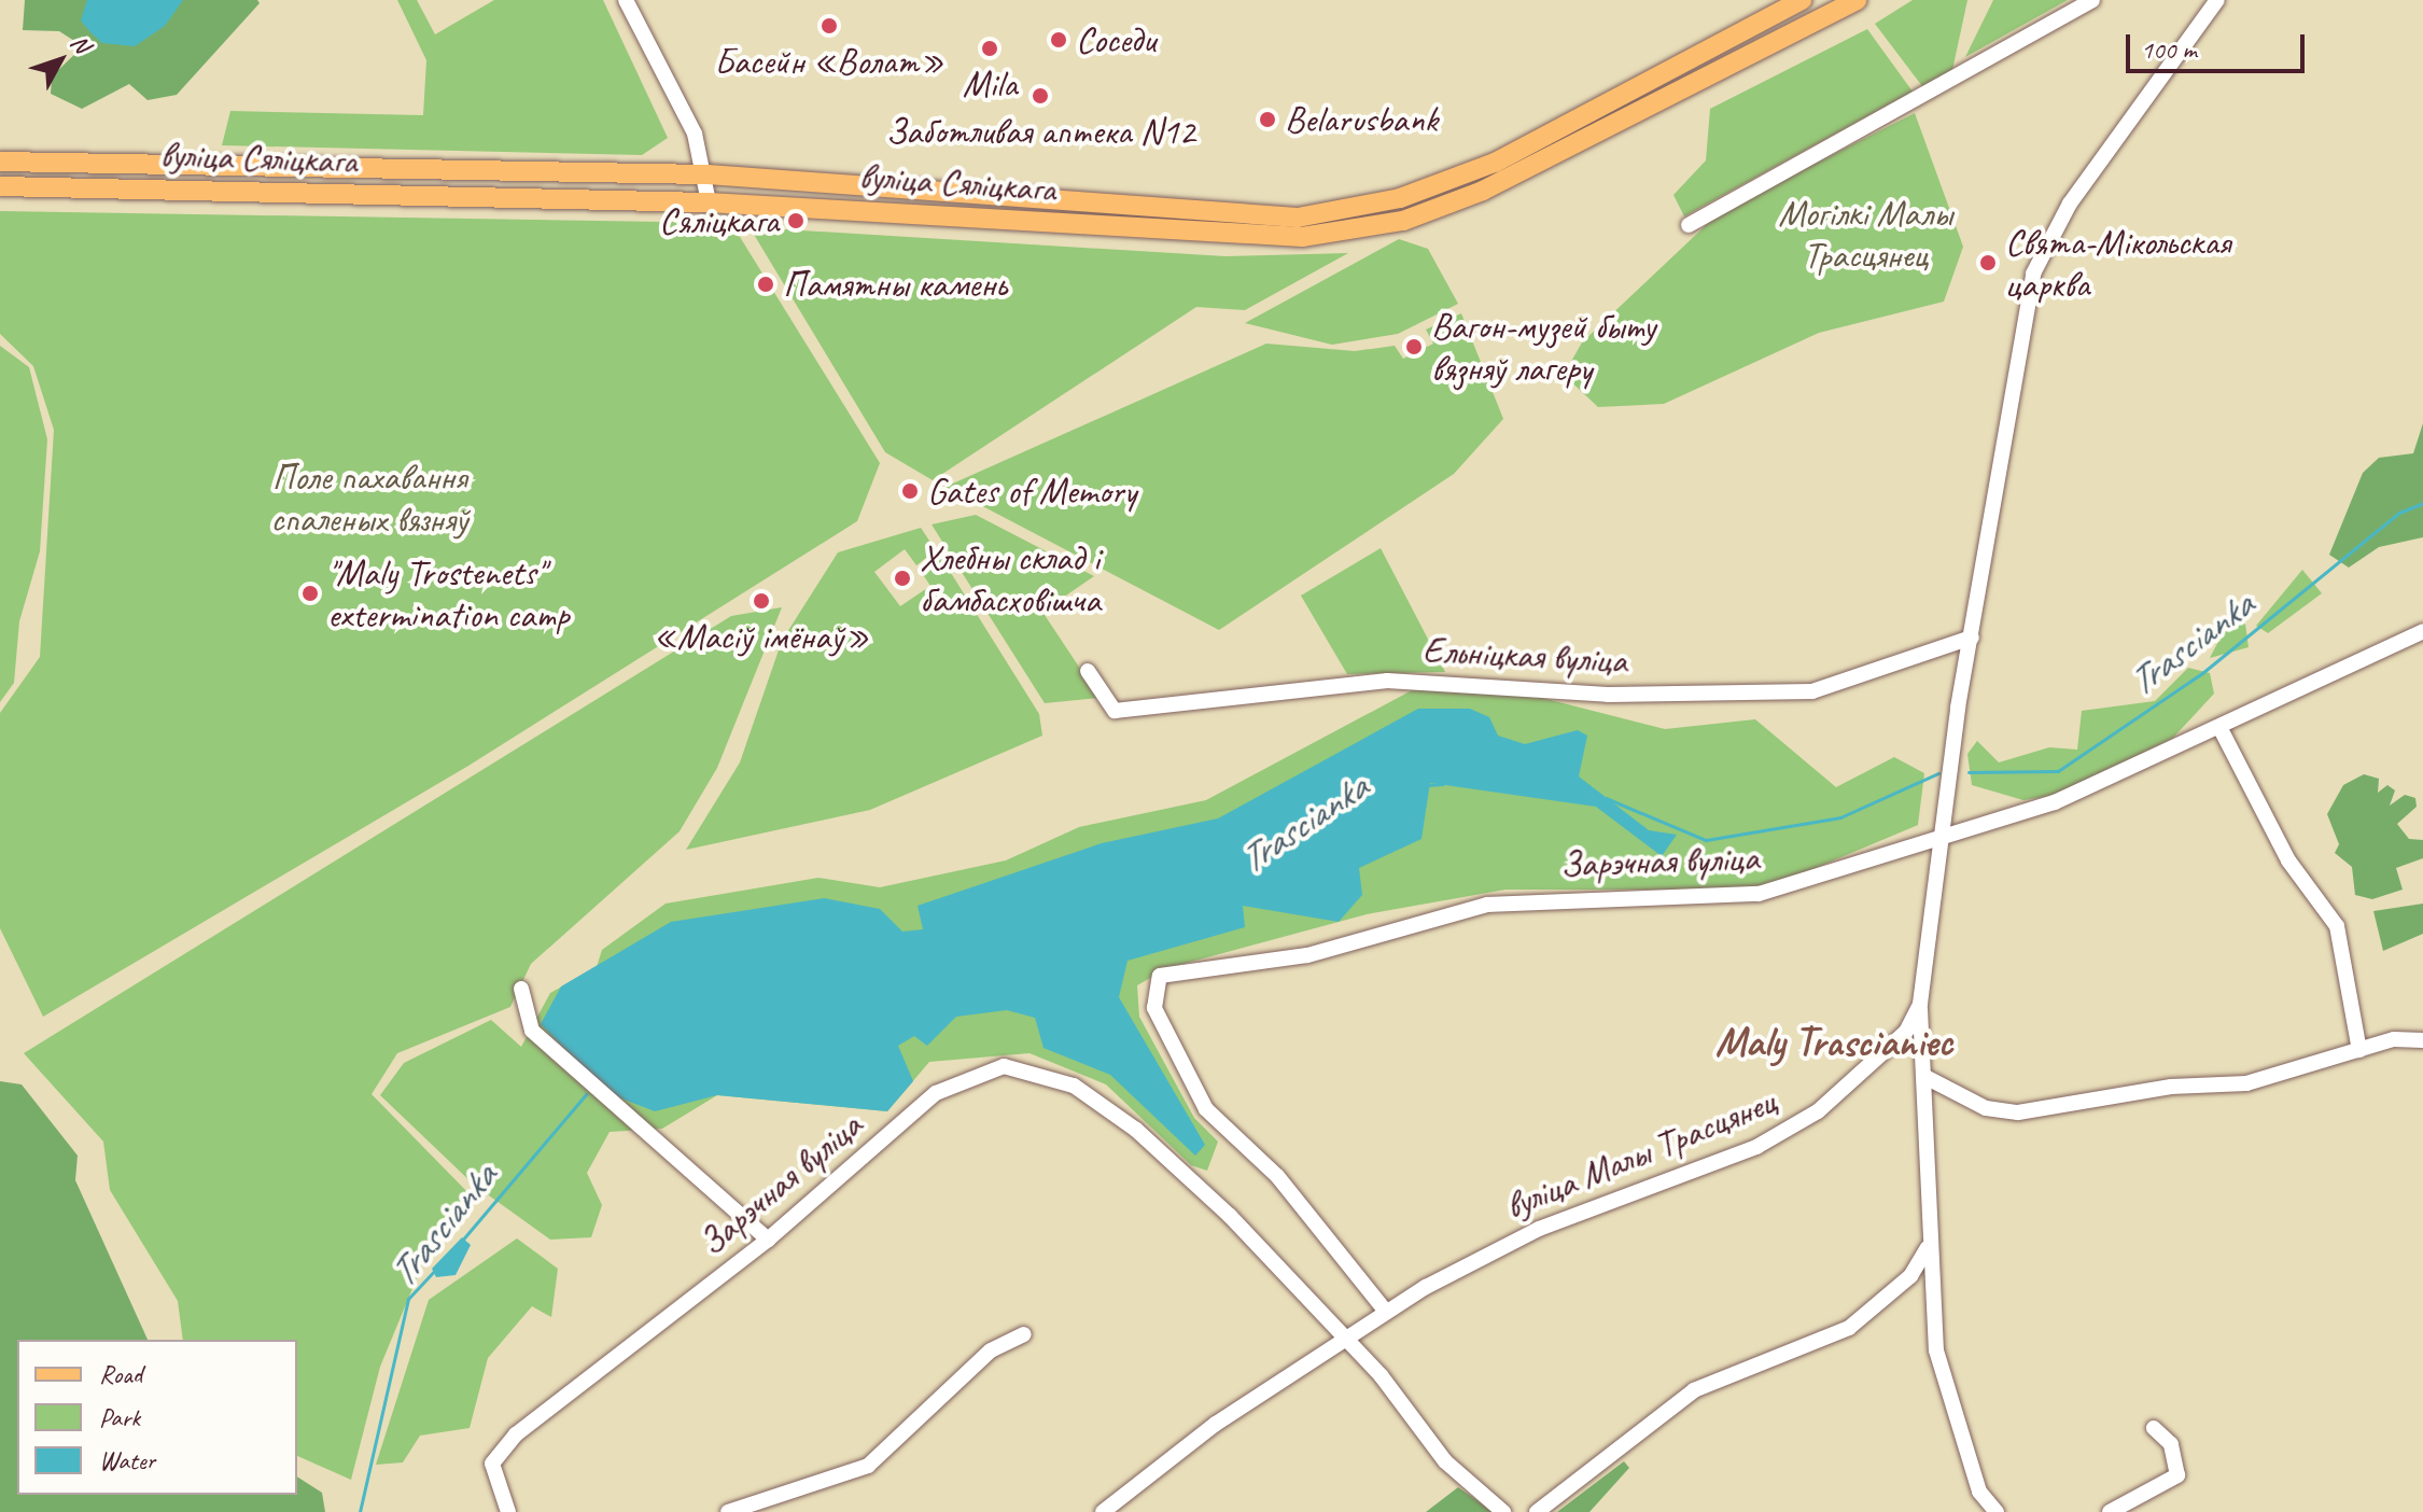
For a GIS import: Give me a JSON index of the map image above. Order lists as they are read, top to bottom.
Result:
{
  "streets": {
    "main road": ["вуліца Сяліцкага"],
    "street": ["Ельніцкая вуліца", "Зарэчная вуліца", "вуліца Малы Трасцянец"]
  },
  "crossings": [
    ["Зарэчная вуліца", "вуліца Малы Трасцянец"]
  ],
  "districts": ["Maly Trascianiec"],
  "water": ["Trascianka"],
  "parks": ["Могілкі Малы Трасцянец", "Поле пахавання спаленых вязняў"],
  "places": [
    "Басейн «Волат»",
    "Соседи",
    "Mila",
    "Заботливая аптека N12",
    "Belarusbank",
    "Сяліцкага",
    "Свята-Мікольская царква",
    "Памятны камень",
    "Вагон-музей быту вязняў лагеру",
    "Gates of Memory",
    "Хлебны склад і бамбасховішча",
    "\"Maly Trostenets\" extermination camp",
    "«Масіў імёнаў»"
  ],
  "legend": ["Road", "Park", "Water"],
  "scale_bar": "100 m",
  "north": "top right"
}
